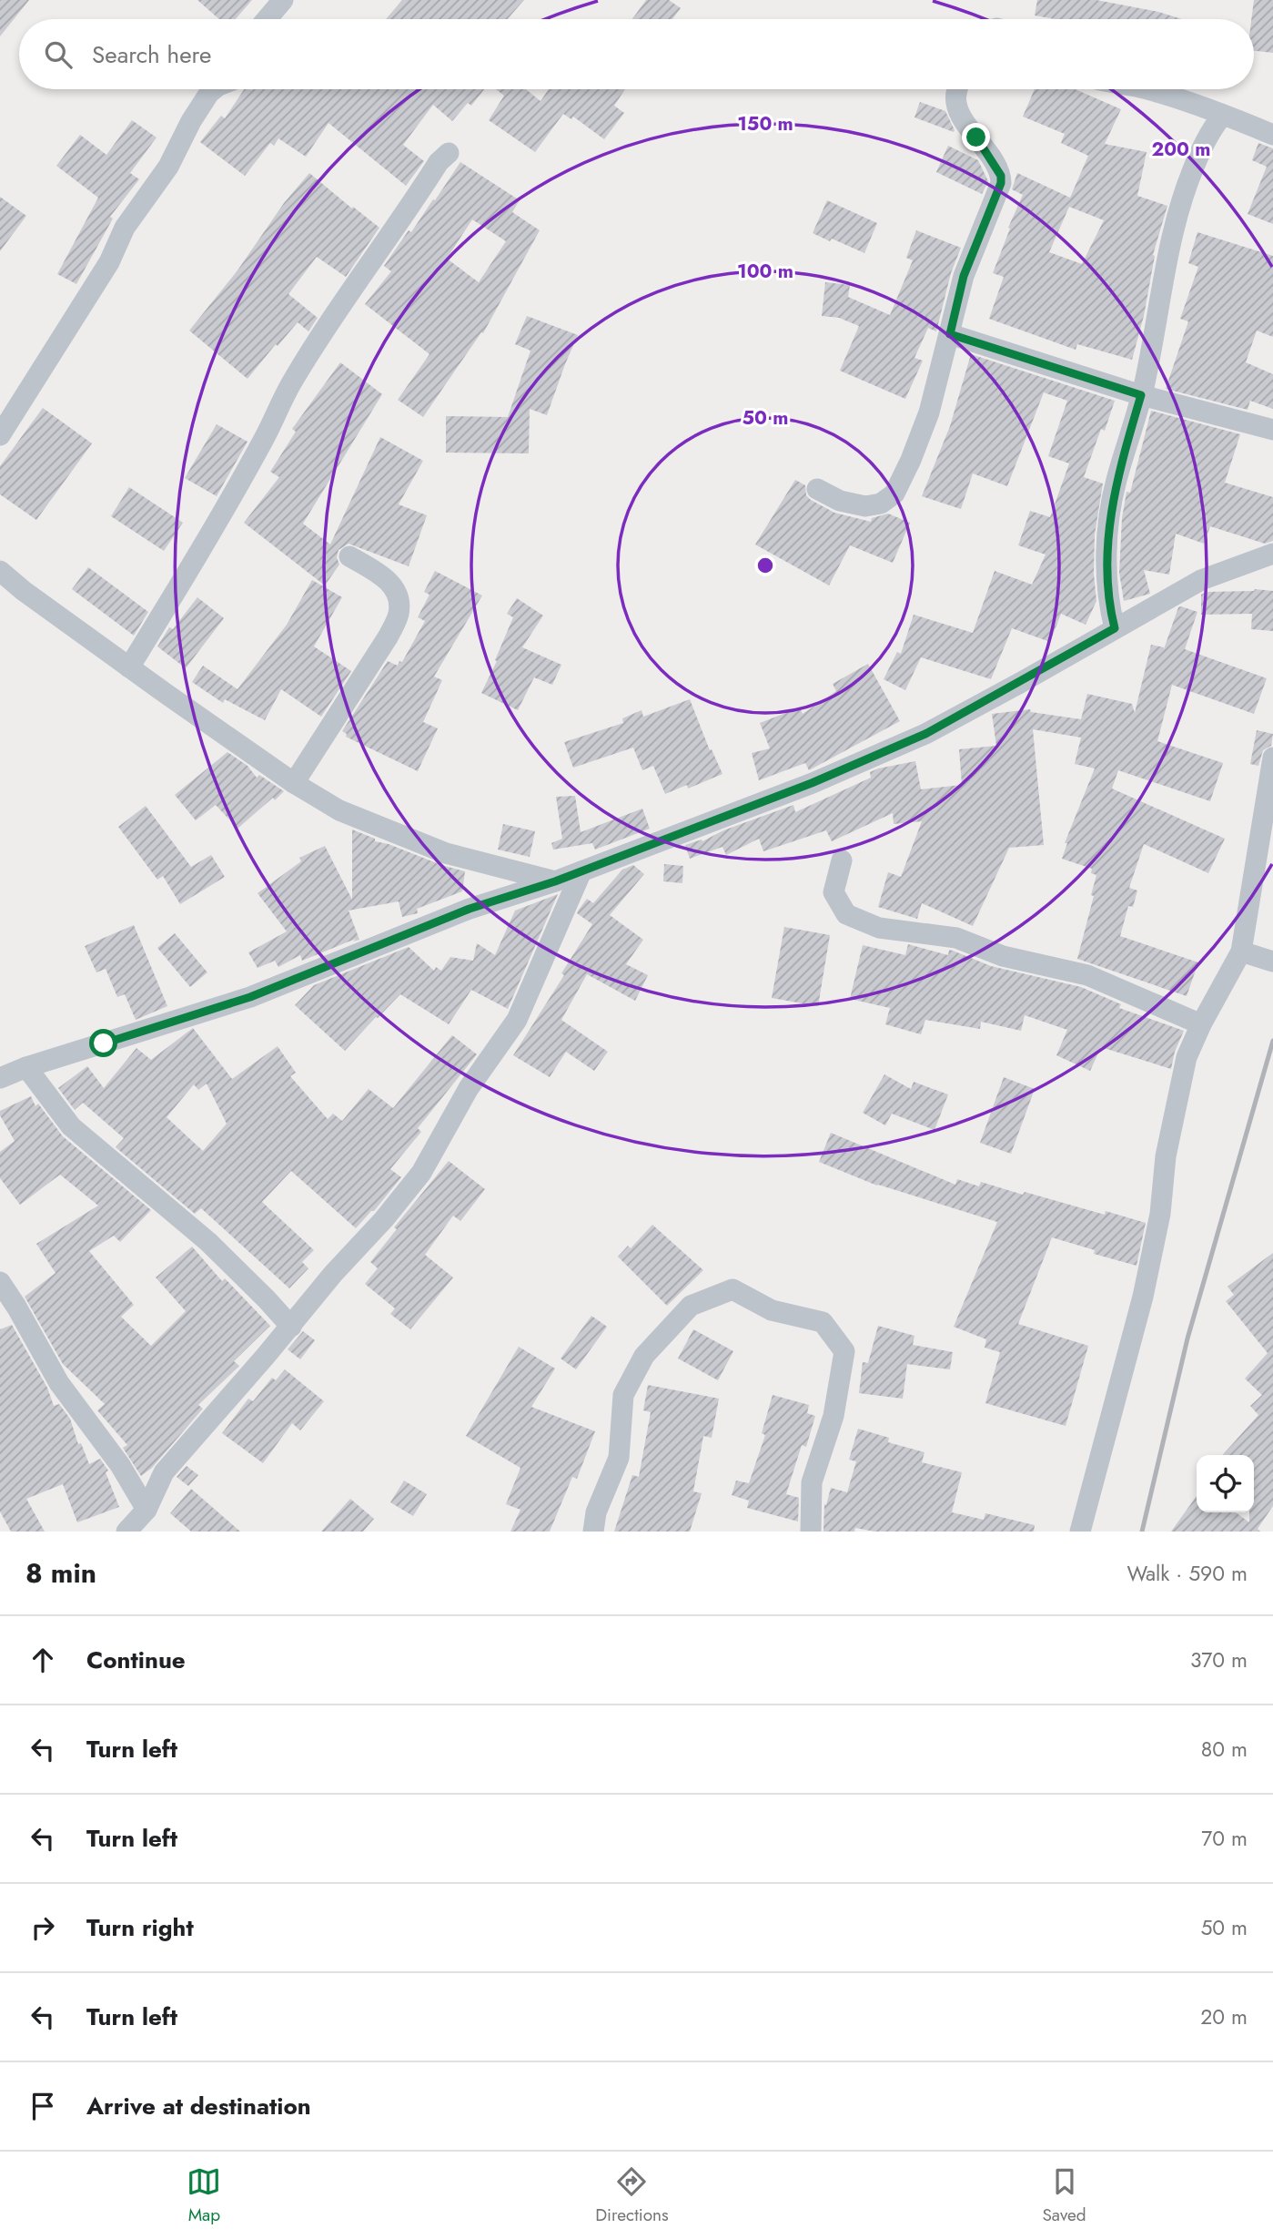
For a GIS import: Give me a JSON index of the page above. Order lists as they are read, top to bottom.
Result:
{
  "page": {
    "search": "Search here",
    "heading": ["8 min", "Walk · 590 m"],
    "list": [
      ["Continue", "370 m"],
      ["Turn left", "80 m"],
      ["Turn left", "70 m"],
      ["Turn right", "50 m"],
      ["Turn left", "20 m"],
      "Arrive at destination"
    ],
    "nav": ["Map", "Directions", "Saved"]
  },
  "rings": [
    "150 m",
    "200 m",
    "100 m",
    "50 m"
  ]
}
